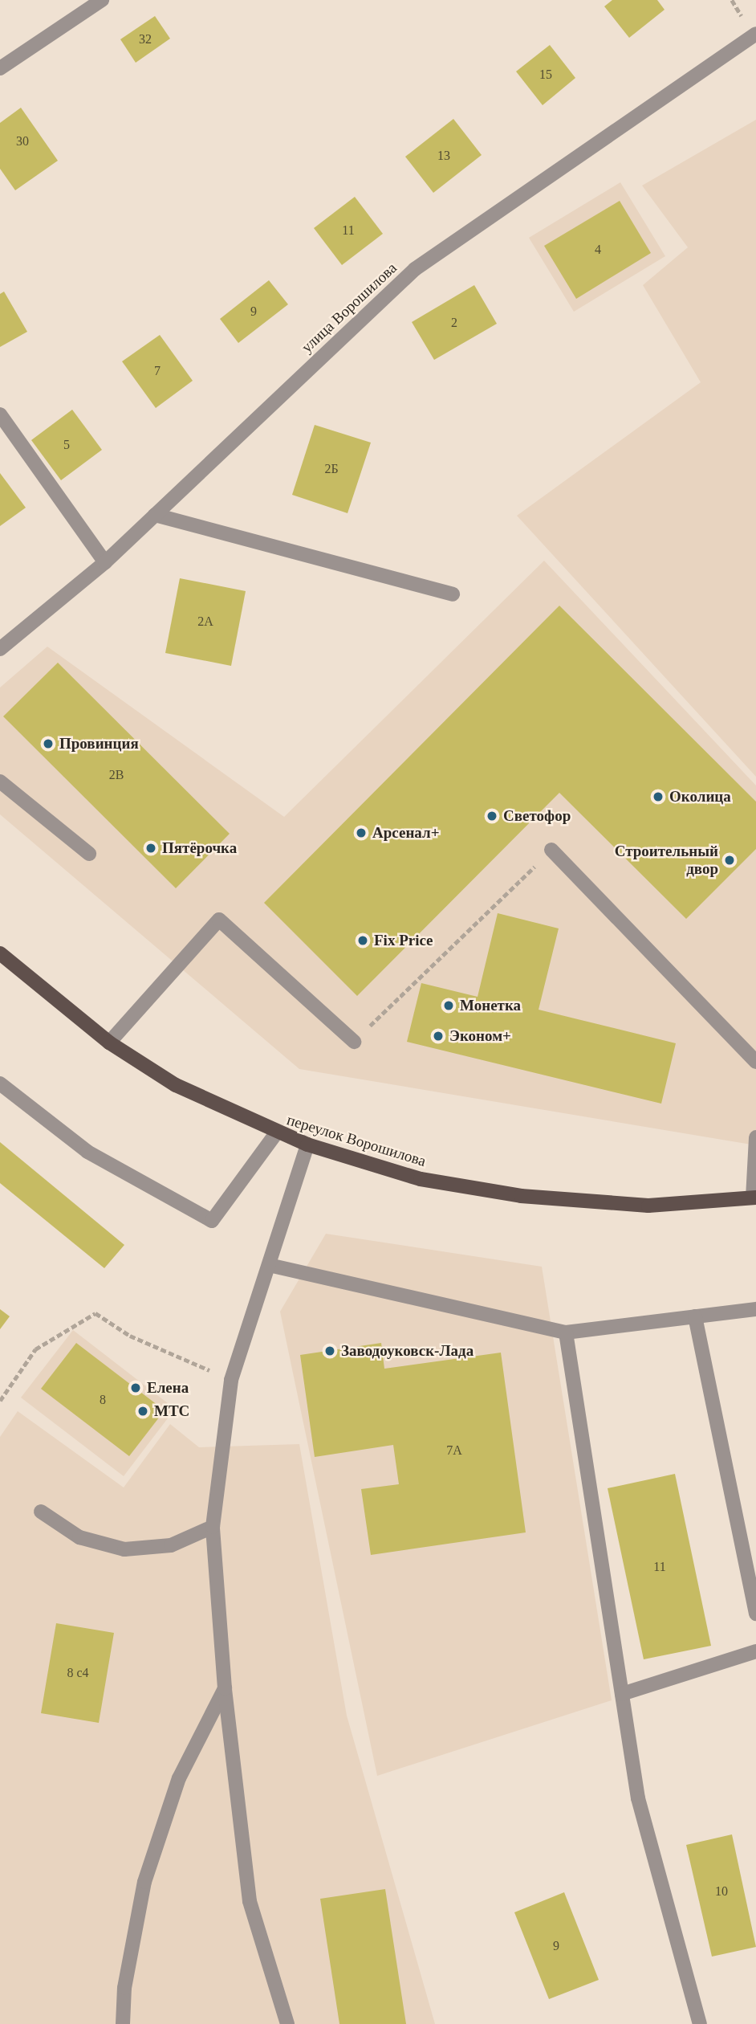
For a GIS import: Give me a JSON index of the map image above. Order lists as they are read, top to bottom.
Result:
{
  "streets": {
    "main road": ["переулок Ворошилова"],
    "street": ["улица Ворошилова"]
  },
  "places": [
    "Провинция",
    "Околица",
    "Светофор",
    "Арсенал+",
    "Пятёрочка",
    "Строительный двор",
    "Fix Price",
    "Монетка",
    "Эконом+",
    "Заводоуковск-Лада",
    "Елена",
    "МТС"
  ],
  "house_numbers": [
    "32",
    "15",
    "30",
    "13",
    "11",
    "4",
    "9",
    "2",
    "7",
    "5",
    "2Б",
    "2А",
    "2В",
    "8",
    "7А",
    "11",
    "8 с4",
    "10",
    "9"
  ]
}
